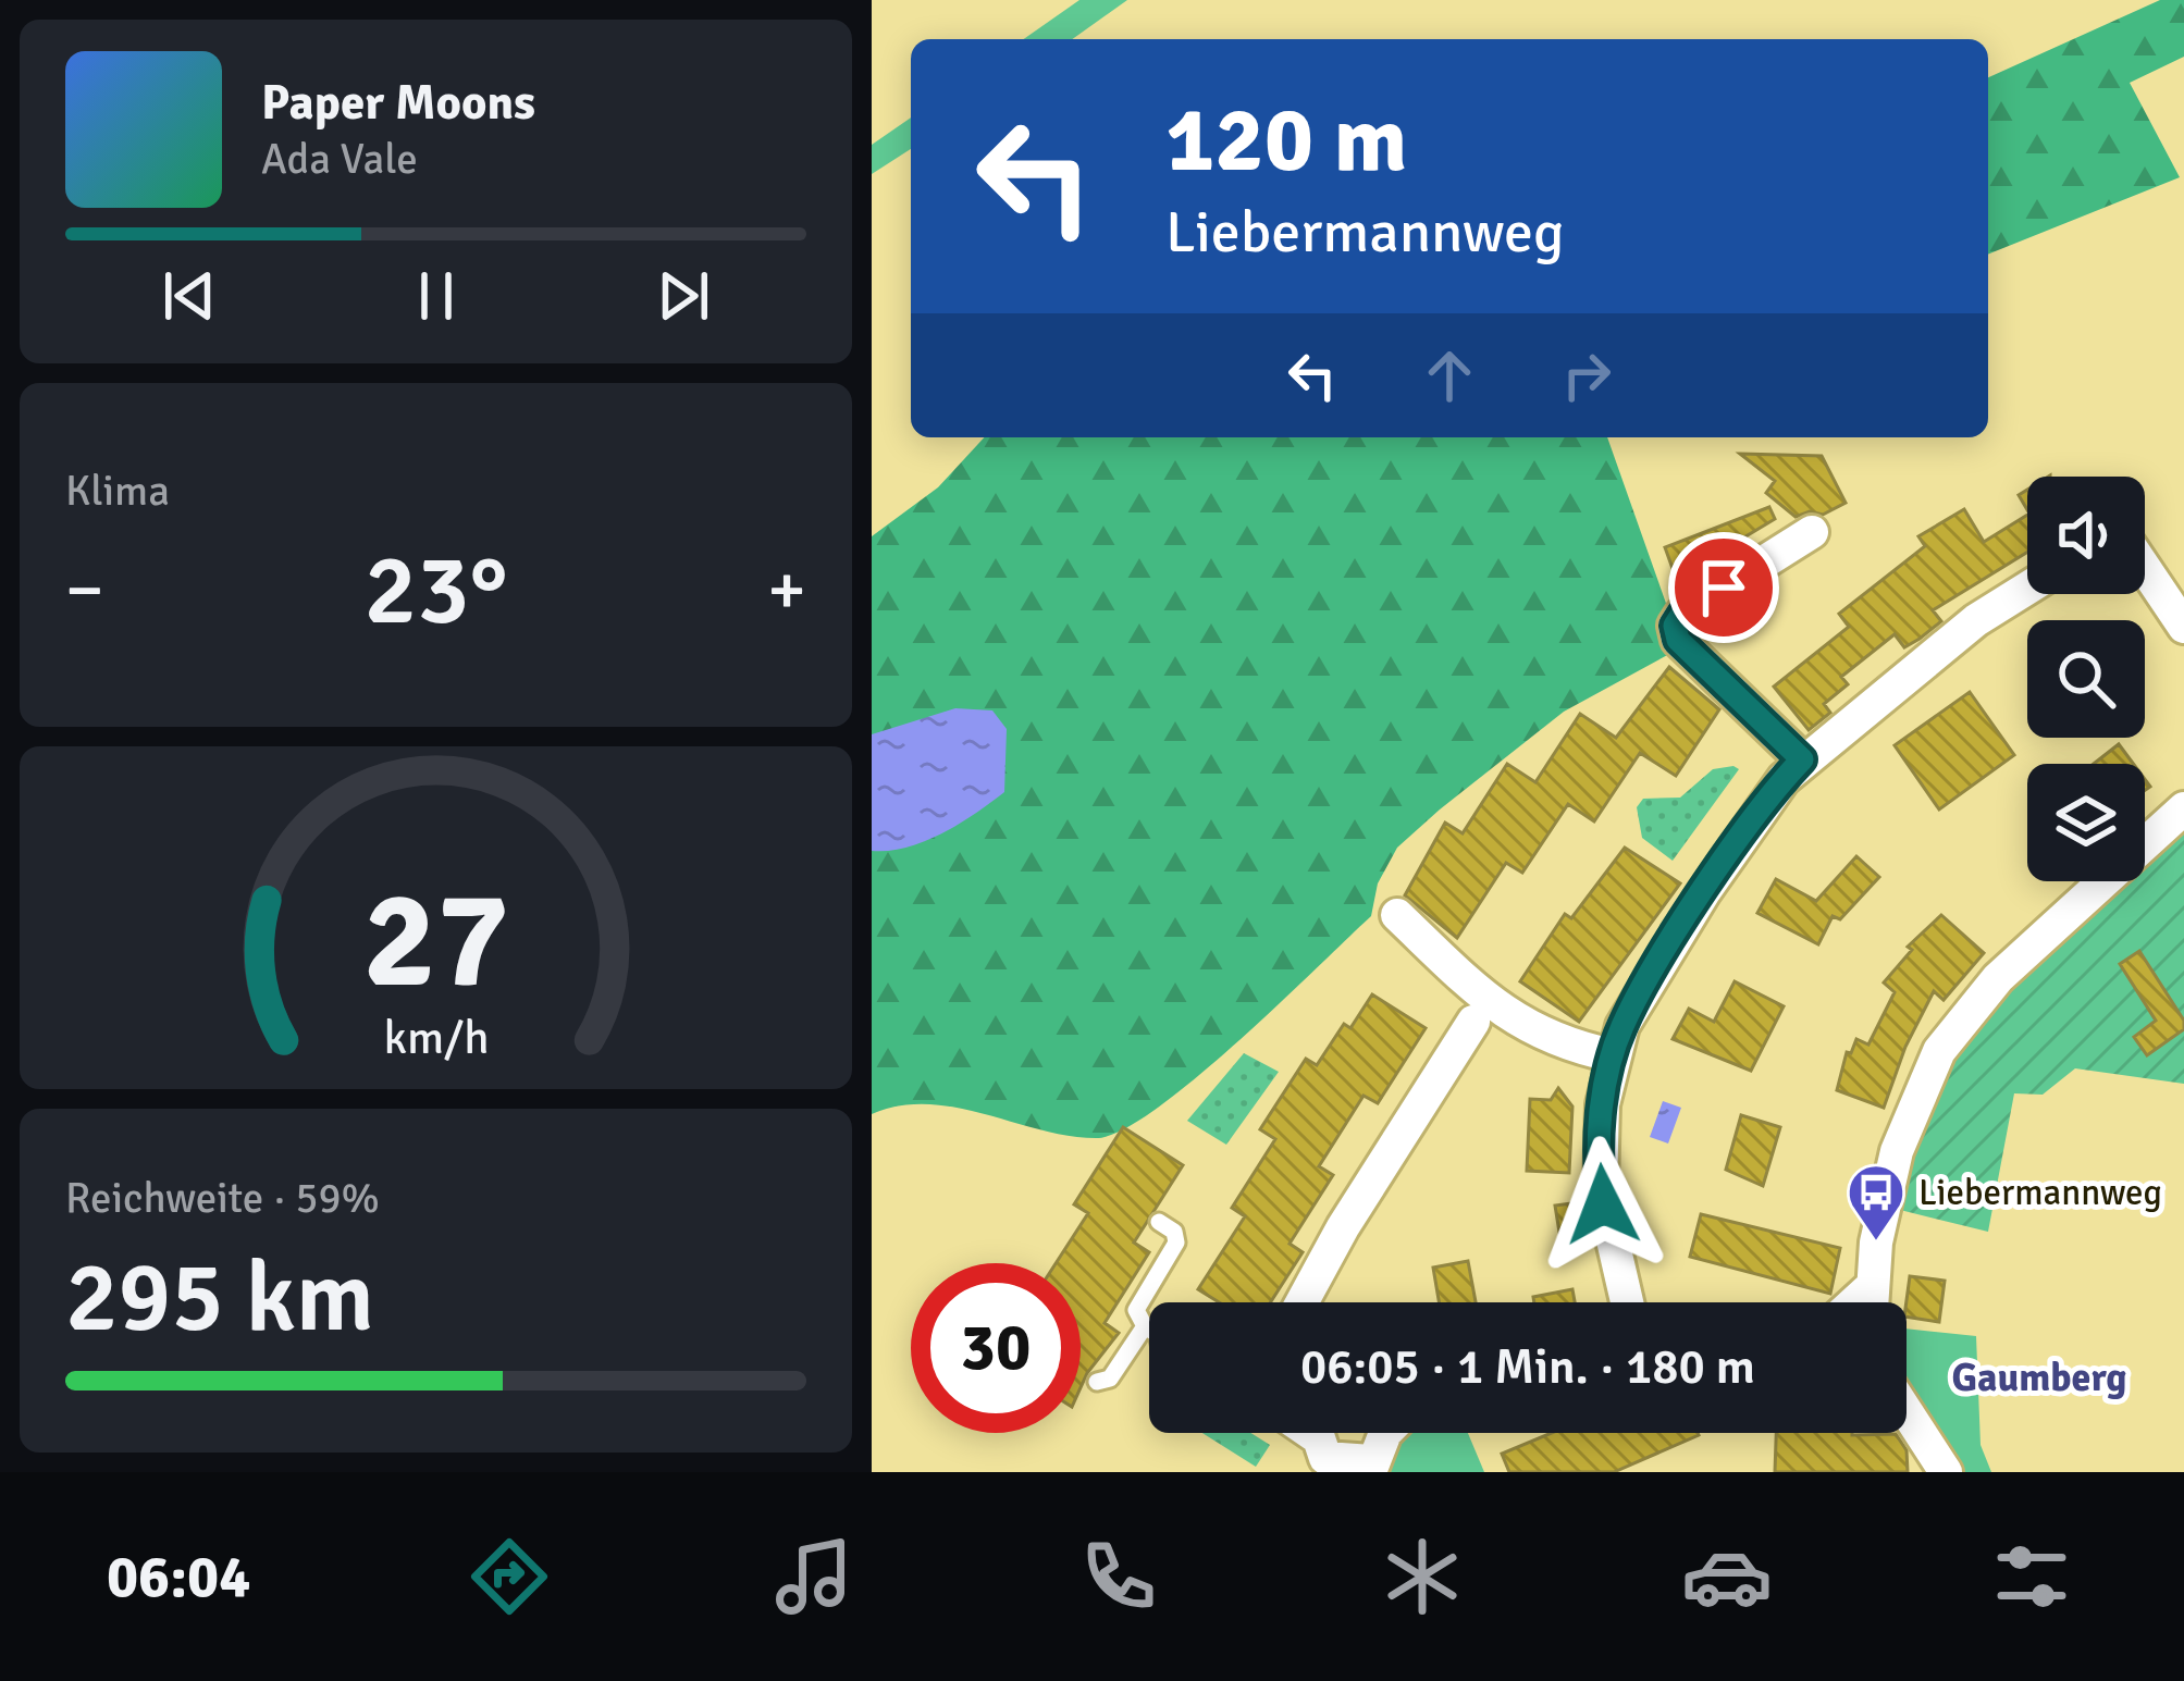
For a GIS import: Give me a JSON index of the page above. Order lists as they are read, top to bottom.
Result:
{
  "districts": ["Gaumberg"],
  "places": {
    "bus stop": ["Liebermannweg"]
  },
  "page": {
    "turn": ["120 m", "Liebermannweg"],
    "song": ["Paper Moons", "Ada Vale"],
    "tile": [
      "Klima",
      ["Reichweite · 59%", "295 km"]
    ],
    "heat": ["−", "23°", "+"],
    "limit": "30",
    "trip": "06:05 · 1 Min. · 180 m",
    "tabs": "06:04",
    "gauge": ["27", "km/h"]
  }
}
